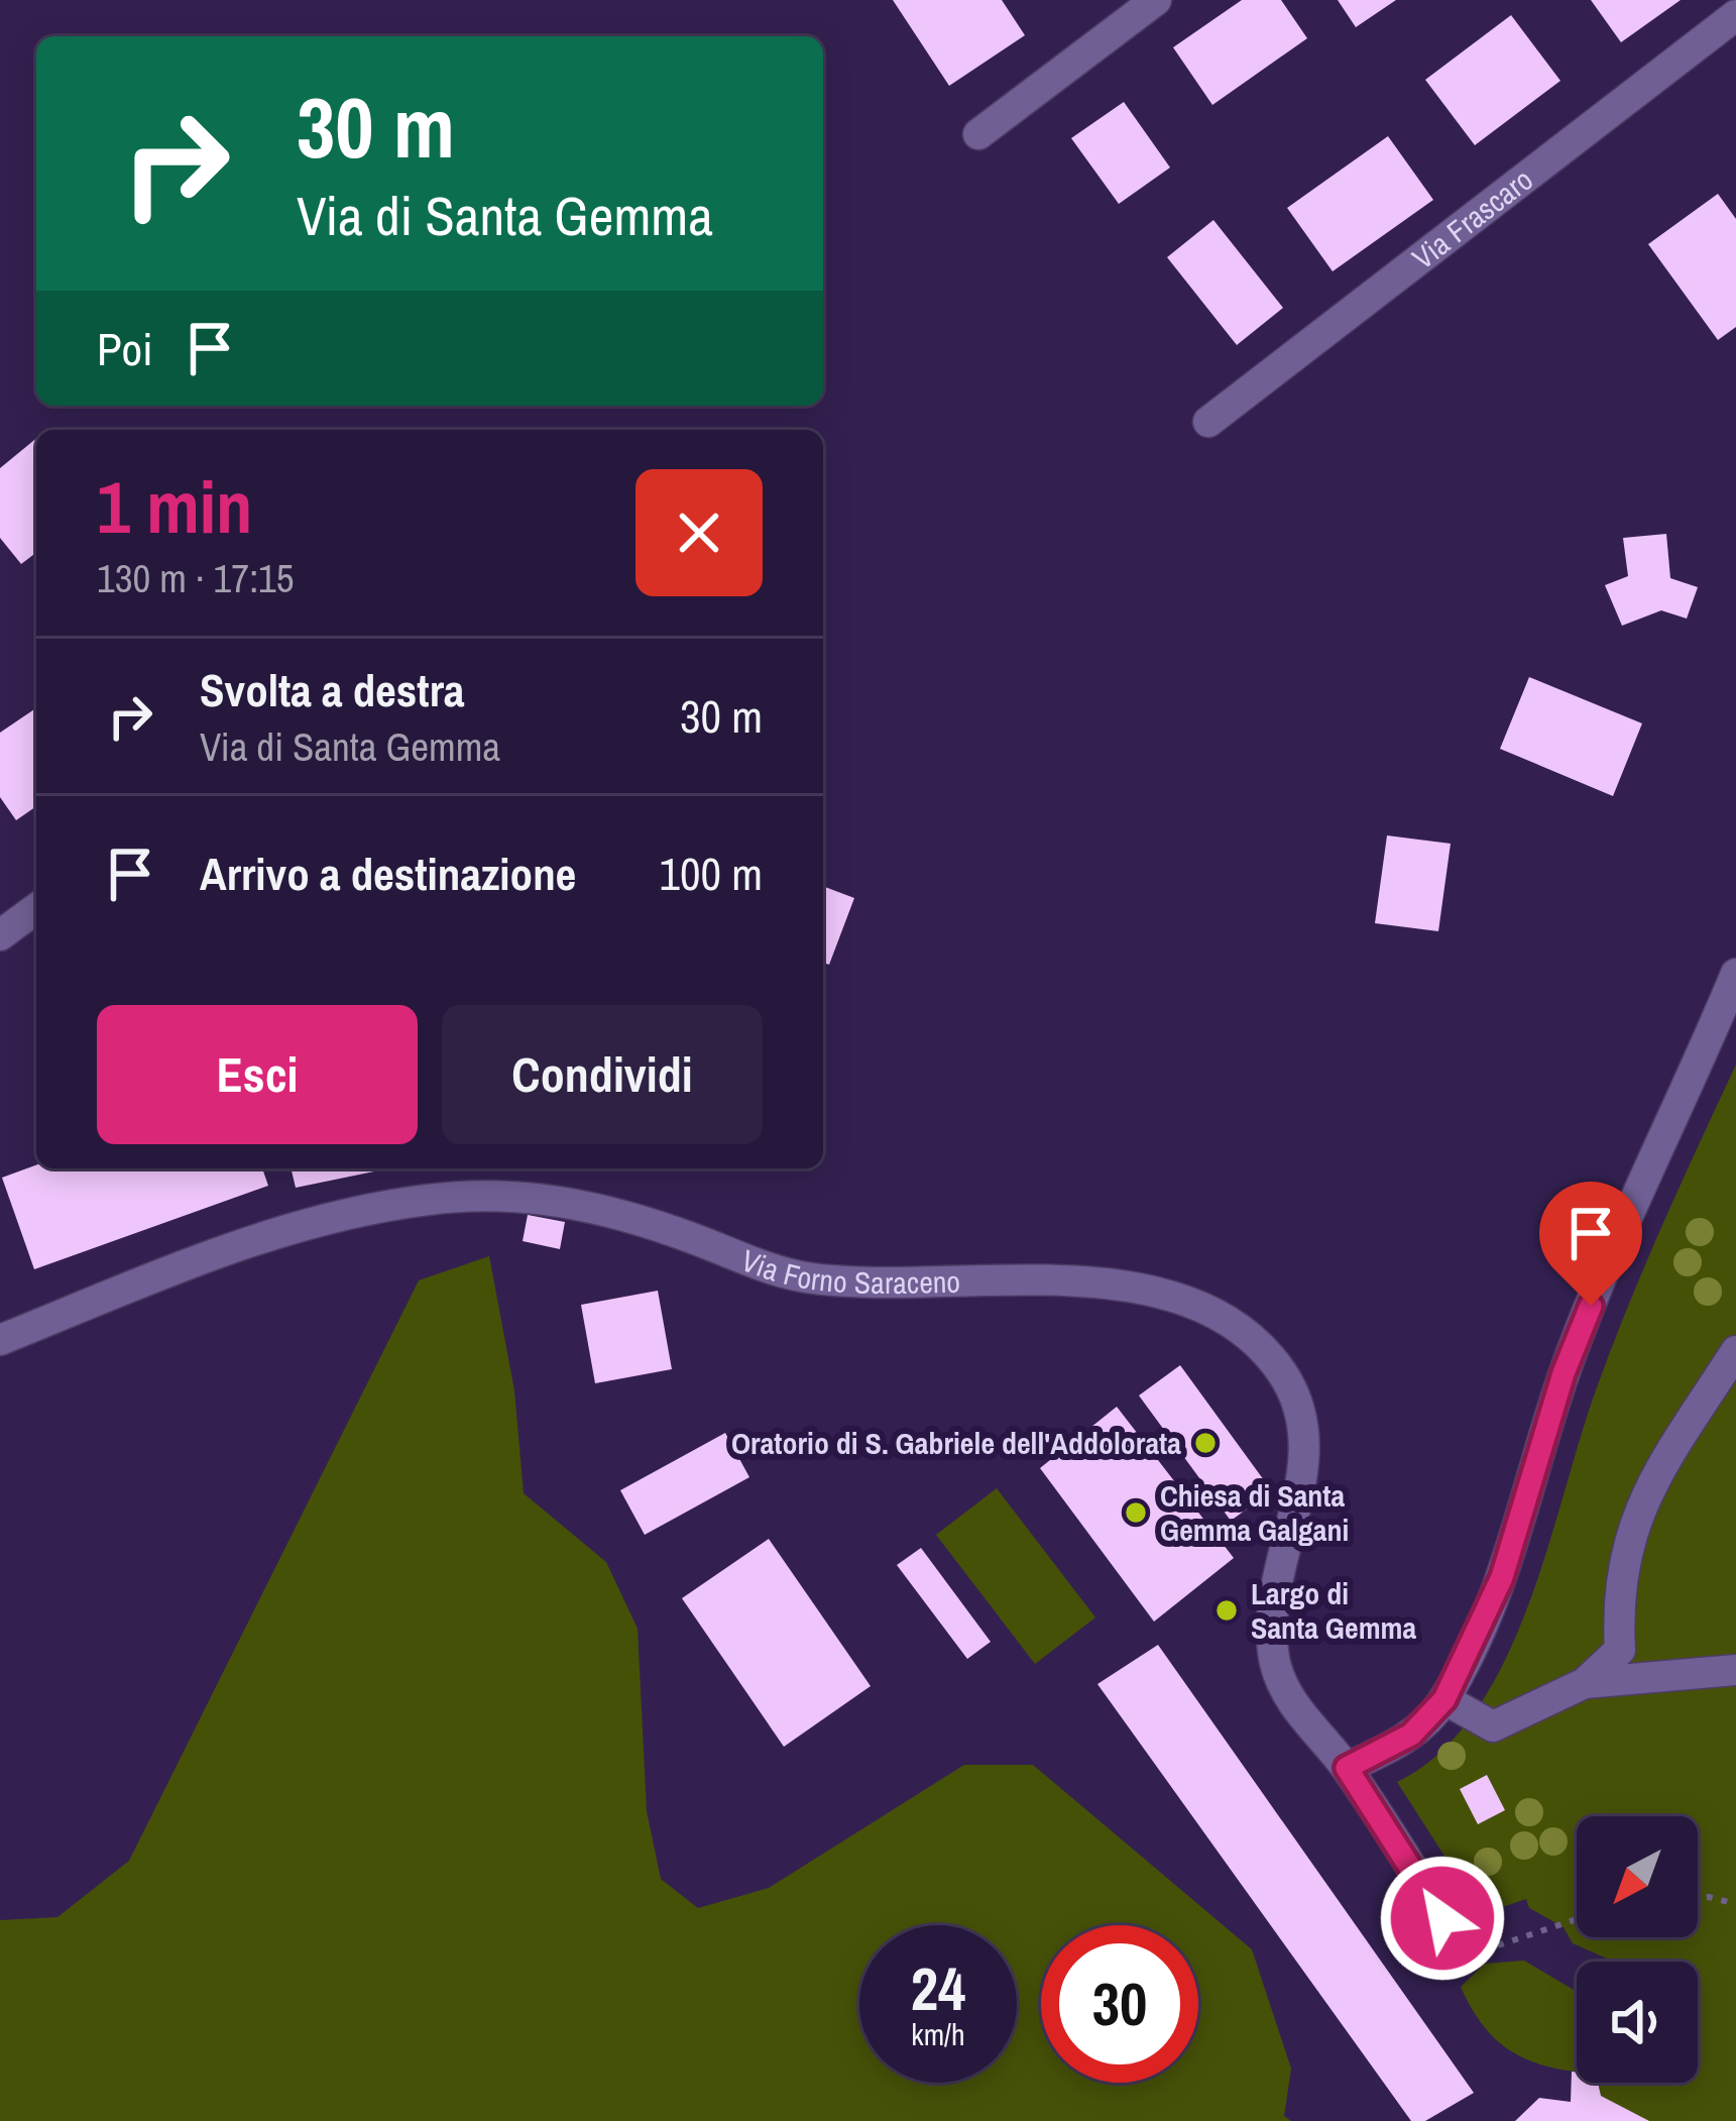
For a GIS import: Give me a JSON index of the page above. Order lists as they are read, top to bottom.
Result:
{
  "streets": {
    "street": ["Via Frascaro", "Via Forno Saraceno"]
  },
  "places": ["Oratorio di S. Gabriele dell'Addolorata", "Chiesa di Santa Gemma Galgani", "Largo di Santa Gemma"],
  "north": "bottom left",
  "page": {
    "turn": ["30 m", "Via di Santa Gemma"],
    "then": "Poi",
    "heading": ["1 min", "130 m · 17:15"],
    "list": [
      {
        "name": "Svolta a destra",
        "note": "Via di Santa Gemma",
        "value": "30 m"
      },
      {
        "name": "Arrivo a destinazione",
        "value": "100 m"
      }
    ],
    "buttons": ["Esci", "Condividi"],
    "speed": "24 km/h",
    "limit": "30"
  }
}
